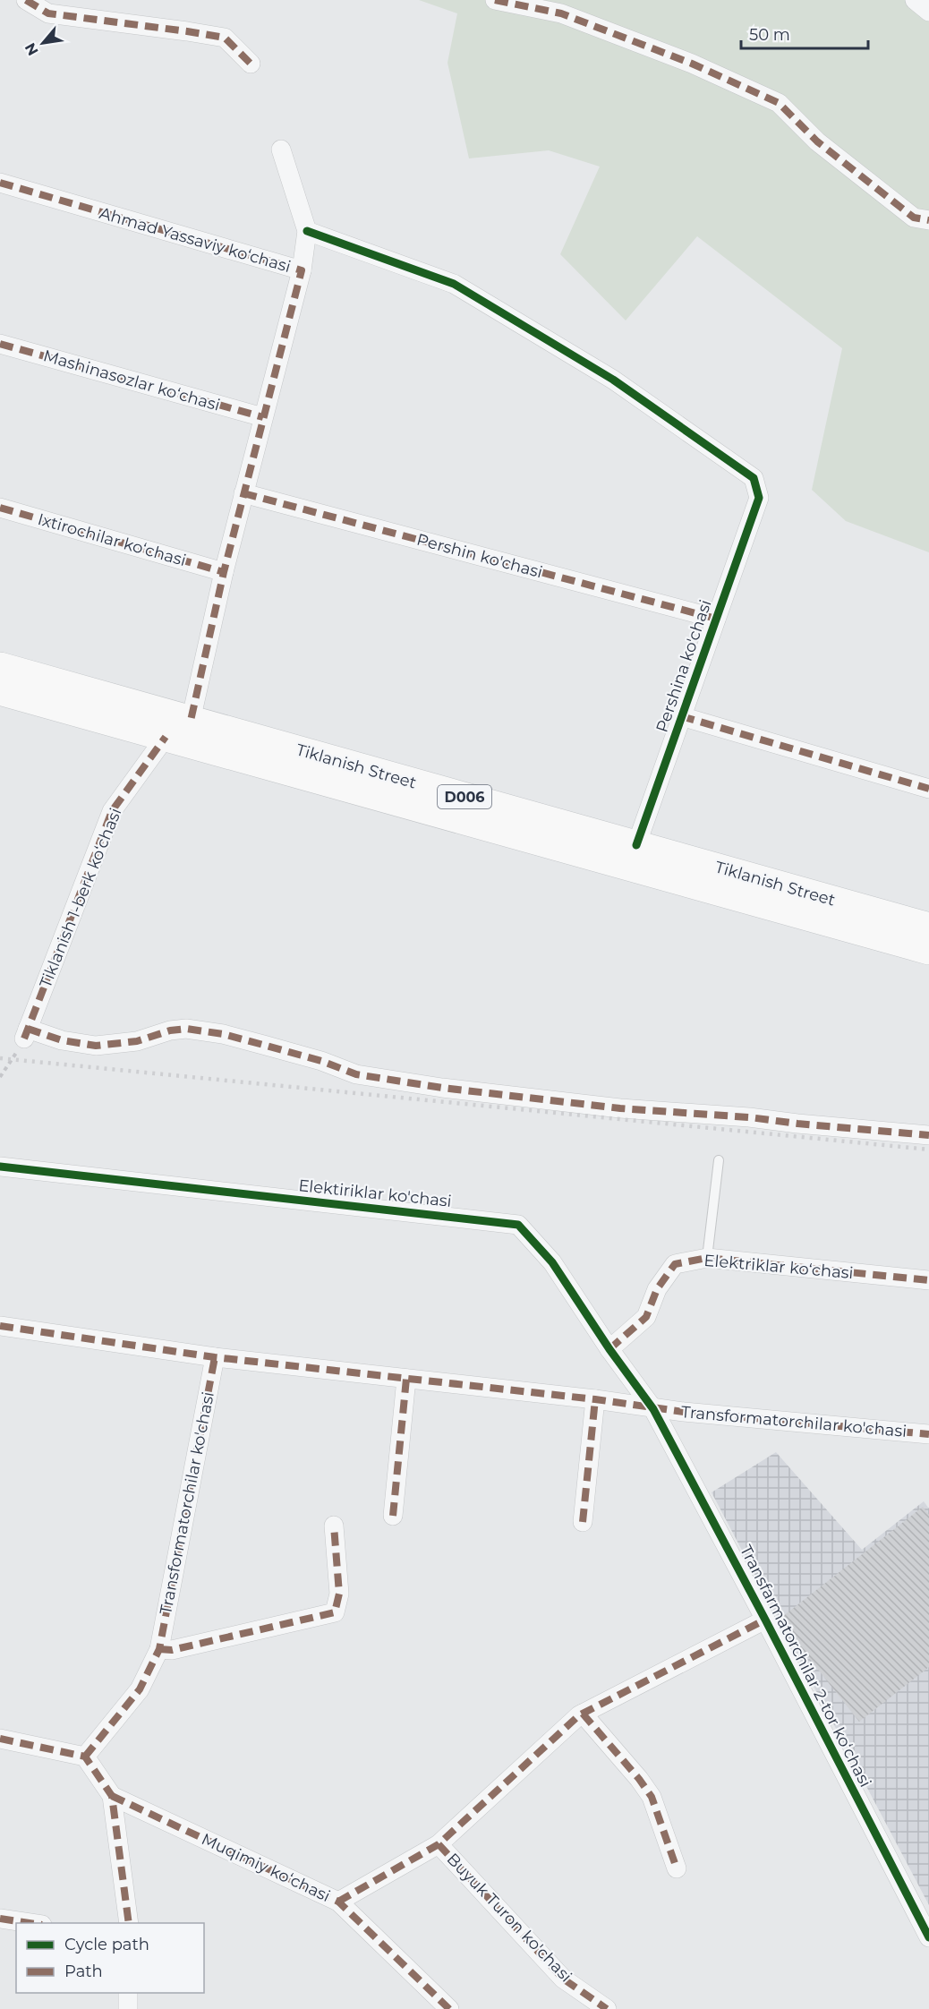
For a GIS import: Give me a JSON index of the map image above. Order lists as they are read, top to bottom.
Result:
{
  "streets": {
    "main road": ["Tiklanish Street", "D006"],
    "street": [
      "Ahmad Yassaviy ko‘chasi",
      "Mashinasozlar ko‘chasi",
      "Ixtirochilar ko‘chasi",
      "Pershin ko'chasi",
      "Pershina ko'chasi",
      "Tiklanish 1-berk ko‘chasi",
      "Elektiriklar ko'chasi",
      "Elektriklar ko‘chasi",
      "Transformatorchilar ko'chasi",
      "Transfarmatorchilar 2-tor koʻchasi",
      "Muqimiy ko‘chasi",
      "Buyuk Turon ko'chasi"
    ]
  },
  "crossings": [
    ["Ahmad Yassaviy ko‘chasi", "Pershina ko'chasi"],
    ["Pershin ko'chasi", "Pershina ko'chasi"],
    ["Pershina ko'chasi", "Tiklanish Street"],
    ["Tiklanish Street", "Tiklanish 1-berk ko‘chasi"],
    ["Elektiriklar ko'chasi", "Elektriklar ko‘chasi"],
    ["Elektiriklar ko'chasi", "Transformatorchilar ko'chasi"],
    ["Elektiriklar ko'chasi", "Transfarmatorchilar 2-tor koʻchasi"],
    ["Transformatorchilar ko'chasi", "Transfarmatorchilar 2-tor koʻchasi"],
    ["Transfarmatorchilar 2-tor koʻchasi", "Buyuk Turon ko'chasi"],
    ["Muqimiy ko‘chasi", "Buyuk Turon ko'chasi"]
  ],
  "legend": ["Cycle path", "Path"],
  "scale_bar": "50 m",
  "north": "bottom left"
}
